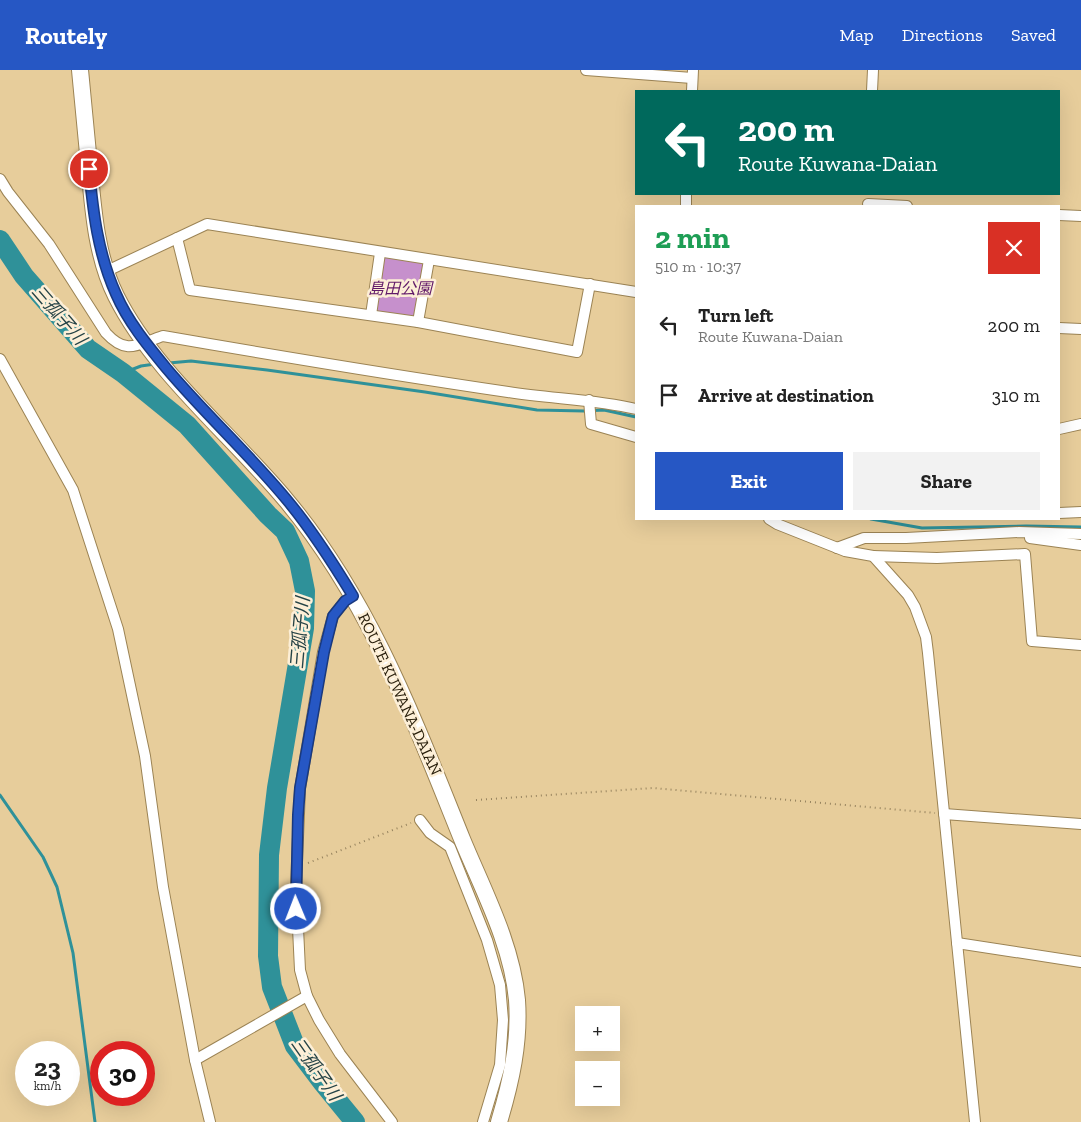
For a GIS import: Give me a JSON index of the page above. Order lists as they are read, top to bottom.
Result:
{
  "streets": {
    "main road": ["ROUTE KUWANA-DAIAN"]
  },
  "water": ["三孤子川"],
  "parks": ["島田公園"],
  "page": {
    "header": "Routely",
    "nav": ["Map", "Directions", "Saved"],
    "turn": ["200 m", "Route Kuwana-Daian"],
    "heading": ["2 min", "510 m · 10:37"],
    "list": [
      {
        "name": "Turn left",
        "note": "Route Kuwana-Daian",
        "value": "200 m"
      },
      {
        "name": "Arrive at destination",
        "value": "310 m"
      }
    ],
    "buttons": ["Exit", "Share"],
    "map_buttons": ["+", "−"],
    "speed": "23 km/h",
    "limit": "30"
  }
}
